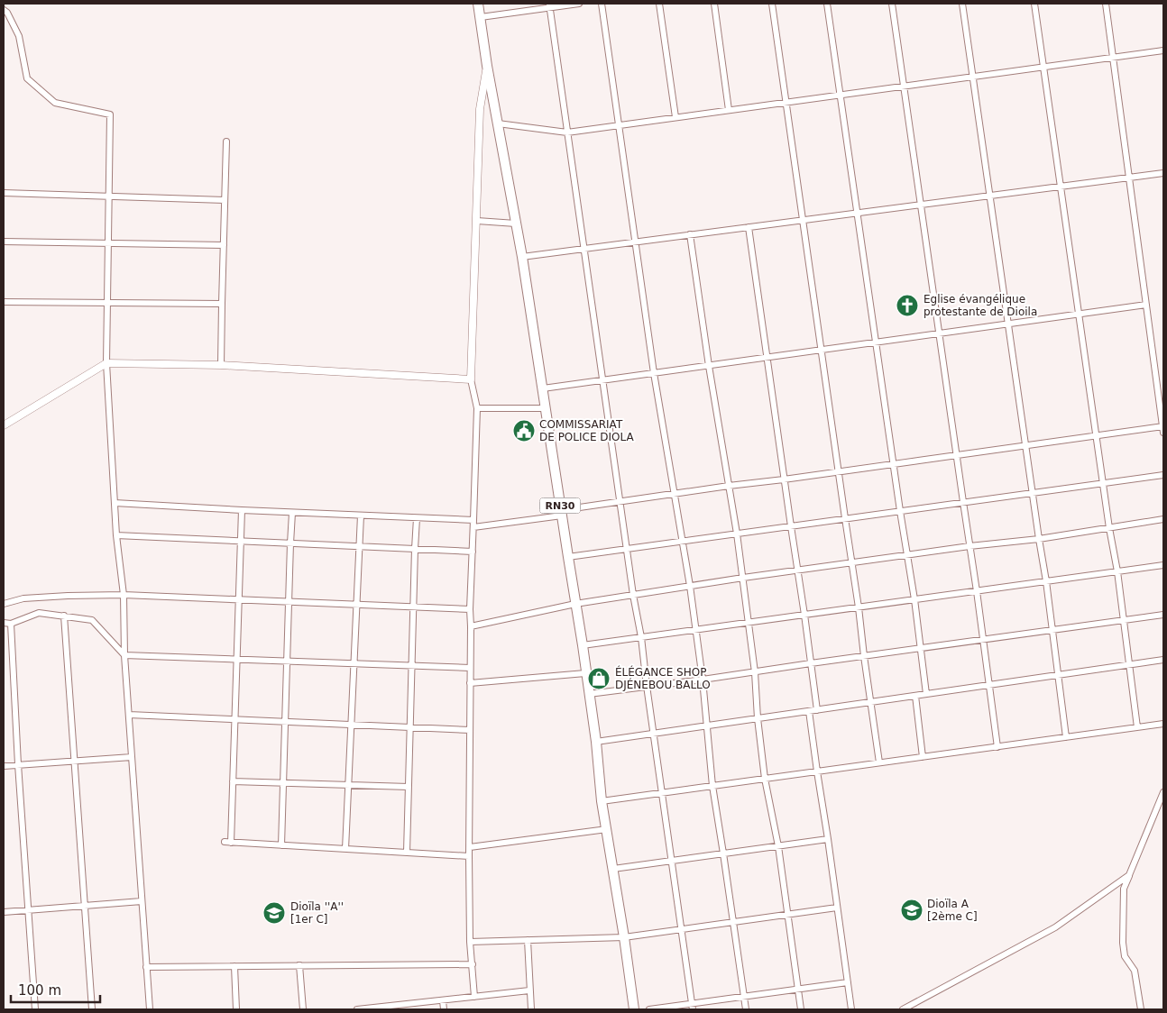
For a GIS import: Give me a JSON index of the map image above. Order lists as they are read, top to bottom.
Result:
{
  "streets": {
    "main road": ["RN30"]
  },
  "places": {
    "church": ["Eglise évangélique protestante de Dioila"],
    "public building": ["COMMISSARIAT DE POLICE DIOLA"],
    "shop": ["ÉLÉGANCE SHOP DJÉNEBOU BALLO"],
    "school or university": ["Dioïla A [2ème C]", "Dioïla ''A'' [1er C]"]
  },
  "scale_bar": "100 m"
}
